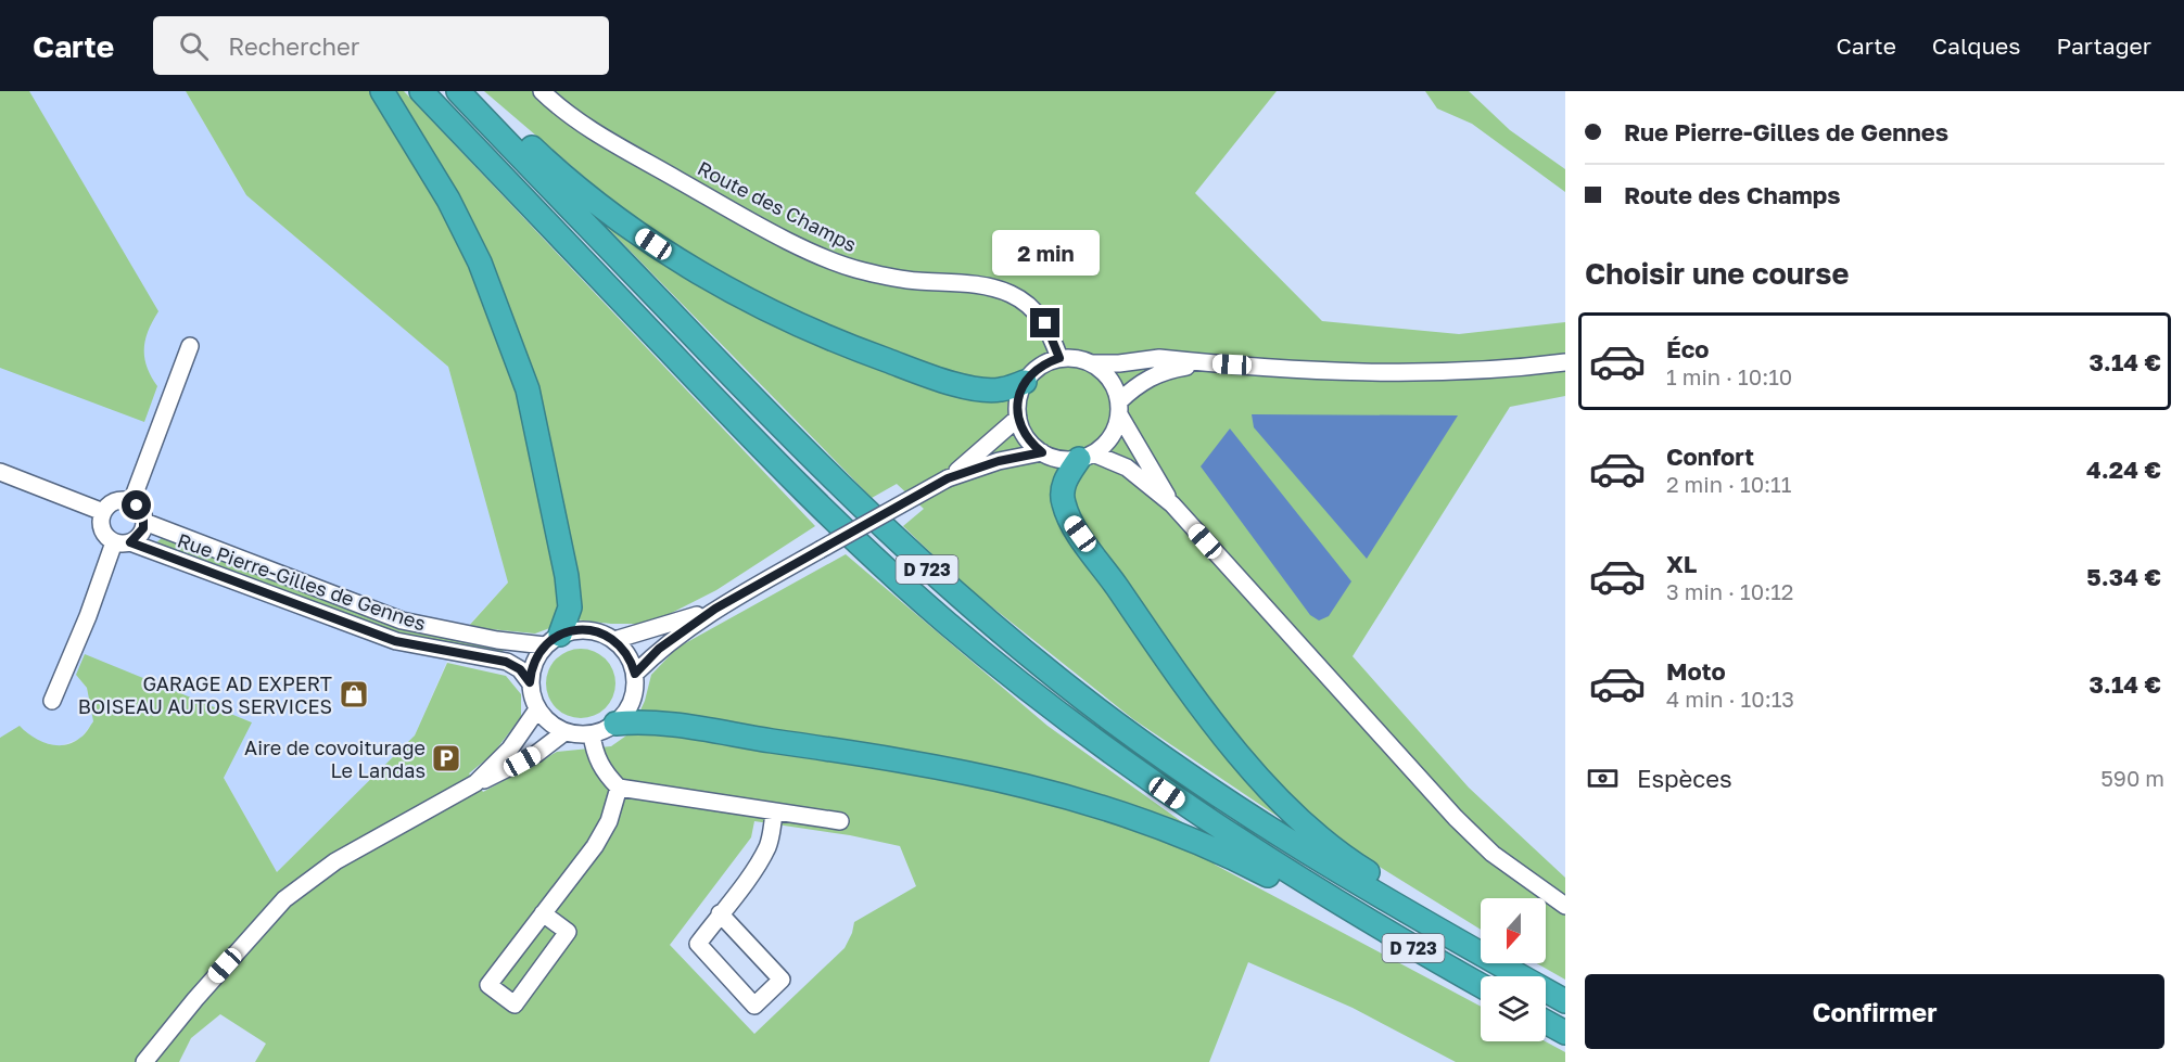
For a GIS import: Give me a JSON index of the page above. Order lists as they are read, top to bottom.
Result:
{
  "streets": {
    "highway": ["D 723"],
    "street": ["Route des Champs", "Rue Pierre-Gilles de Gennes"]
  },
  "places": {
    "shop": ["GARAGE AD EXPERT BOISEAU AUTOS SERVICES"],
    "parking": ["Aire de covoiturage Le Landas"]
  },
  "north": "bottom",
  "page": {
    "header": "Carte",
    "search": "Rechercher",
    "nav": ["Carte", "Calques", "Partager"],
    "banner": ["Rue Pierre-Gilles de Gennes", "Route des Champs"],
    "bubble": "2 min",
    "heading": "Choisir une course",
    "list": [
      {
        "name": "Éco",
        "note": "1 min · 10:10",
        "value": "3.14 €"
      },
      {
        "name": "Confort",
        "note": "2 min · 10:11",
        "value": "4.24 €"
      },
      {
        "name": "XL",
        "note": "3 min · 10:12",
        "value": "5.34 €"
      },
      {
        "name": "Moto",
        "note": "4 min · 10:13",
        "value": "3.14 €"
      }
    ],
    "pay": ["Espèces", "590 m"],
    "buttons": "Confirmer"
  }
}
